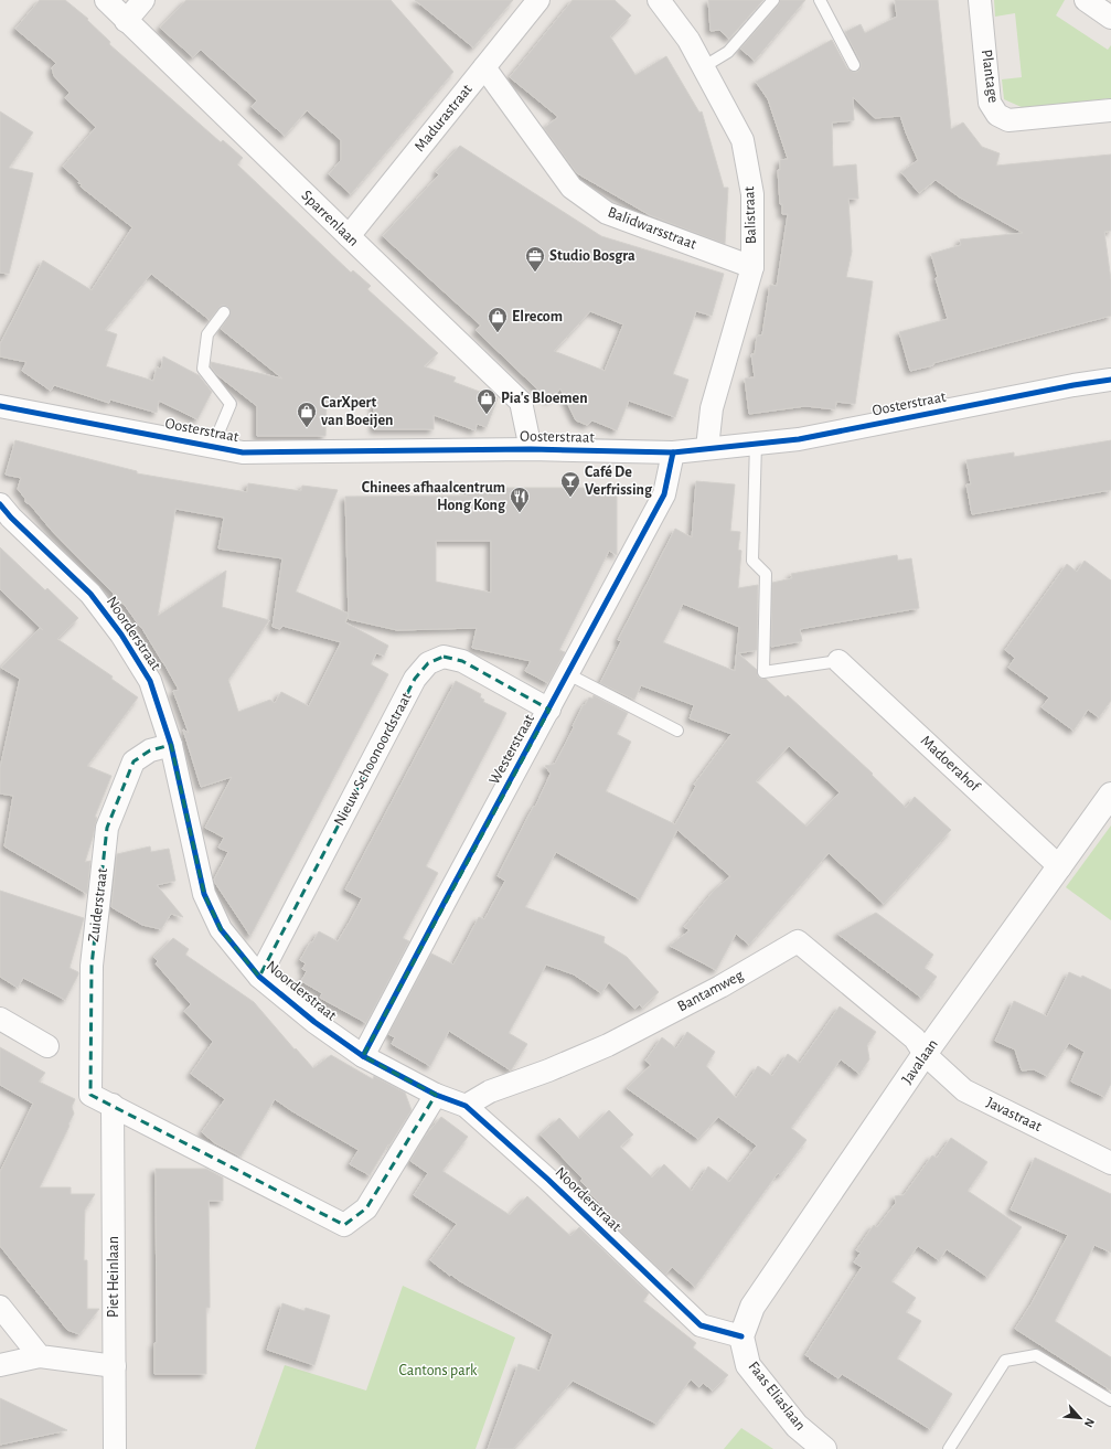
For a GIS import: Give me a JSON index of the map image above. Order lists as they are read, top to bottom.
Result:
{
  "streets": {
    "main road": ["Javalaan", "Faas Eliaslaan"],
    "street": [
      "Plantage",
      "Madurastraat",
      "Balistraat",
      "Sparrenlaan",
      "Balidwarsstraat",
      "Oosterstraat",
      "Noorderstraat",
      "Westerstraat",
      "Nieuw Schoonoordstraat",
      "Madoerahof",
      "Zuiderstraat",
      "Bantamweg",
      "Javastraat",
      "Piet Heinlaan"
    ]
  },
  "crossings": [
    ["Madurastraat", "Sparrenlaan"],
    ["Madurastraat", "Balidwarsstraat"],
    ["Balistraat", "Balidwarsstraat"],
    ["Balistraat", "Oosterstraat"],
    ["Sparrenlaan", "Oosterstraat"],
    ["Oosterstraat", "Westerstraat"],
    ["Noorderstraat", "Westerstraat"],
    ["Noorderstraat", "Nieuw Schoonoordstraat"],
    ["Noorderstraat", "Zuiderstraat"],
    ["Noorderstraat", "Bantamweg"],
    ["Noorderstraat", "Javalaan"],
    ["Noorderstraat", "Faas Eliaslaan"],
    ["Westerstraat", "Nieuw Schoonoordstraat"],
    ["Madoerahof", "Javalaan"],
    ["Zuiderstraat", "Piet Heinlaan"],
    ["Bantamweg", "Javalaan"],
    ["Bantamweg", "Javastraat"],
    ["Javalaan", "Javastraat"],
    ["Javalaan", "Faas Eliaslaan"]
  ],
  "parks": ["Cantons park"],
  "places": {
    "office": ["Studio Bosgra"],
    "shop": ["Elrecom", "Pia's Bloemen", "CarXpert van Boeijen"],
    "bar": ["Café De Verfrissing"],
    "restaurant": ["Chinees afhaalcentrum Hong Kong"]
  },
  "north": "bottom right"
}
